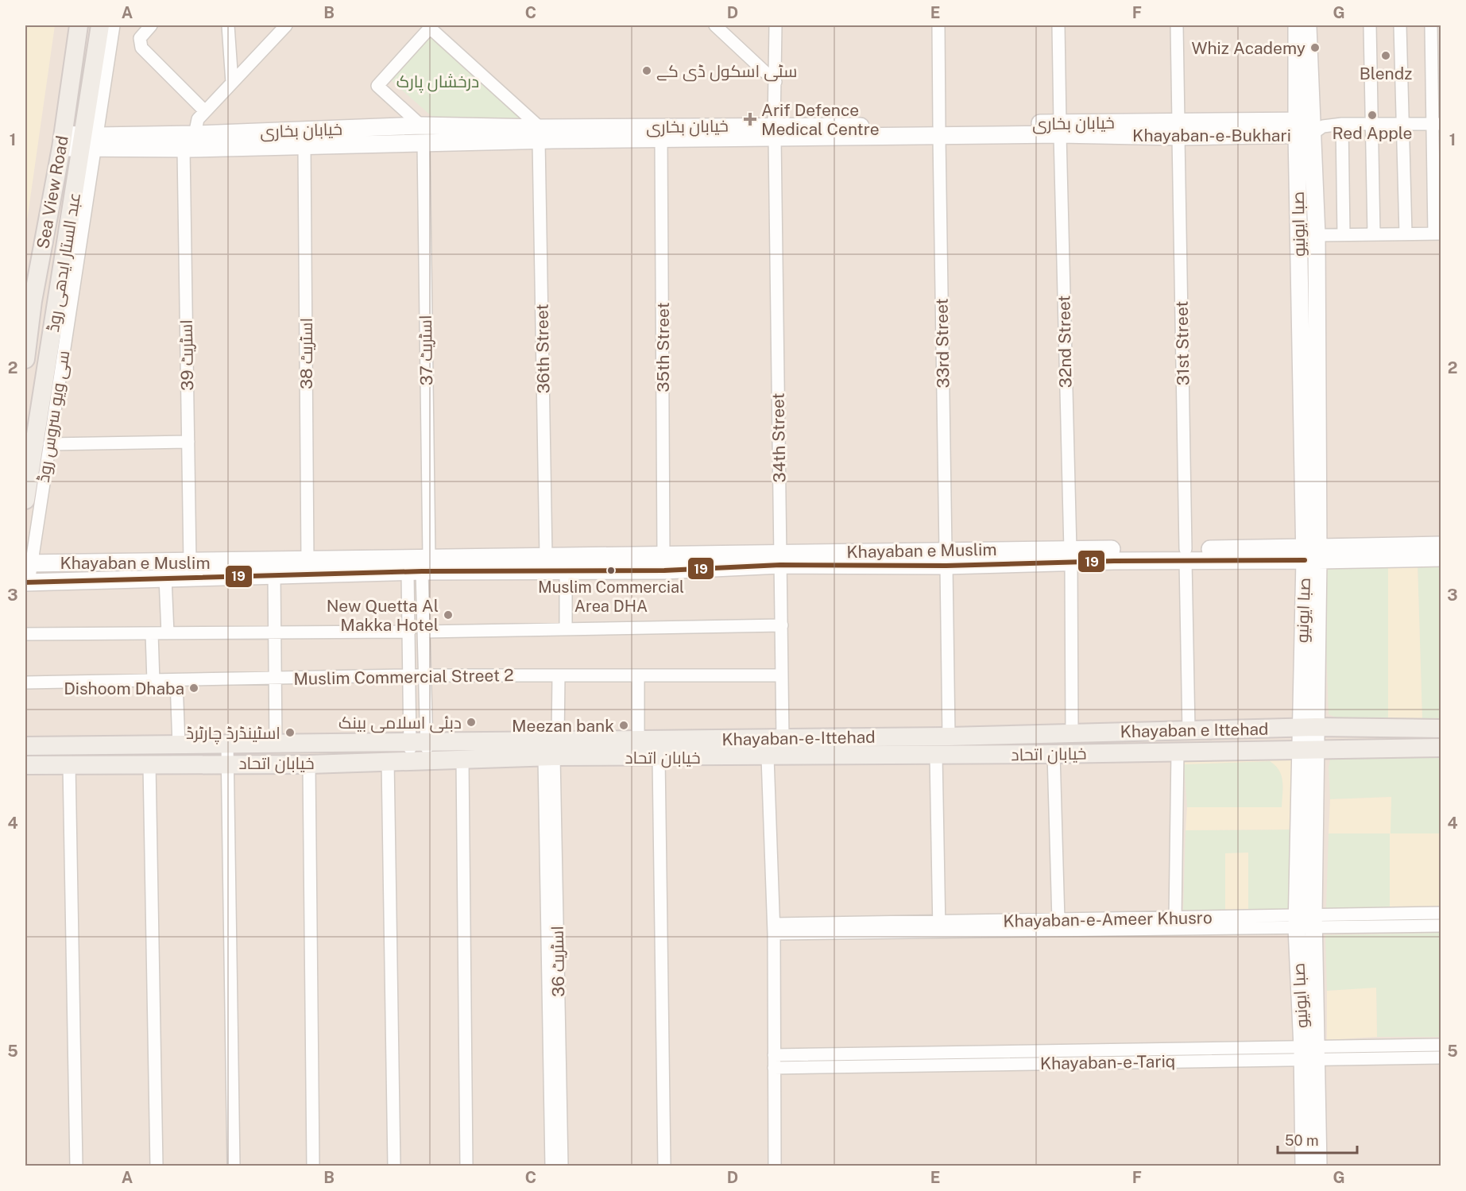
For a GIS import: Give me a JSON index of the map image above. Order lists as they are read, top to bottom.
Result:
{
  "streets": {
    "main road": [
      "Sea View Road",
      "عبد الستار ایدھی روڈ",
      "Khayaban e Ittehad",
      "Khayaban-e-Ittehad",
      "خیابان اتحاد"
    ],
    "street": [
      "خیابان بخاری",
      "Khayaban-e-Bukhari",
      "صبا ایونیو",
      "32nd Street",
      "33rd Street",
      "31st Street",
      "35th Street",
      "36th Street",
      "اسٹریٹ 37",
      "اسٹریٹ 38",
      "اسٹریٹ 39",
      "سی ویو سروس روڈ",
      "34th Street",
      "Khayaban e Muslim",
      "Muslim Commercial Street 2",
      "Khayaban-e-Ameer Khusro",
      "اسٹریٹ 36",
      "Khayaban-e-Tariq"
    ]
  },
  "crossings": [
    ["خیابان بخاری", "Khayaban-e-Bukhari"],
    ["خیابان بخاری", "Sea View Road"],
    ["خیابان بخاری", "عبد الستار ایدھی روڈ"],
    ["خیابان بخاری", "33rd Street"],
    ["خیابان بخاری", "35th Street"],
    ["خیابان بخاری", "36th Street"],
    ["خیابان بخاری", "اسٹریٹ 37"],
    ["خیابان بخاری", "اسٹریٹ 38"],
    ["خیابان بخاری", "اسٹریٹ 39"],
    ["خیابان بخاری", "سی ویو سروس روڈ"],
    ["خیابان بخاری", "34th Street"],
    ["Khayaban-e-Bukhari", "صبا ایونیو"],
    ["Khayaban-e-Bukhari", "32nd Street"],
    ["Khayaban-e-Bukhari", "33rd Street"],
    ["Khayaban-e-Bukhari", "31st Street"],
    ["صبا ایونیو", "Khayaban e Muslim"],
    ["صبا ایونیو", "Khayaban e Ittehad"],
    ["صبا ایونیو", "خیابان اتحاد"],
    ["صبا ایونیو", "Khayaban-e-Ameer Khusro"],
    ["صبا ایونیو", "Khayaban-e-Tariq"],
    ["عبد الستار ایدھی روڈ", "سی ویو سروس روڈ"],
    ["32nd Street", "Khayaban e Muslim"],
    ["32nd Street", "Khayaban e Ittehad"],
    ["32nd Street", "Khayaban-e-Ittehad"],
    ["33rd Street", "Khayaban e Muslim"],
    ["33rd Street", "Khayaban-e-Ittehad"],
    ["31st Street", "Khayaban e Muslim"],
    ["31st Street", "Khayaban e Ittehad"],
    ["35th Street", "Khayaban e Muslim"],
    ["36th Street", "Khayaban e Muslim"],
    ["اسٹریٹ 37", "Khayaban e Muslim"],
    ["اسٹریٹ 37", "Muslim Commercial Street 2"],
    ["اسٹریٹ 37", "Khayaban-e-Ittehad"],
    ["اسٹریٹ 37", "خیابان اتحاد"],
    ["اسٹریٹ 38", "Khayaban e Muslim"],
    ["اسٹریٹ 39", "Khayaban e Muslim"],
    ["سی ویو سروس روڈ", "Khayaban e Muslim"],
    ["34th Street", "Khayaban e Muslim"],
    ["34th Street", "Muslim Commercial Street 2"],
    ["34th Street", "Khayaban-e-Ittehad"],
    ["Khayaban e Ittehad", "Khayaban-e-Ittehad"],
    ["Khayaban-e-Ittehad", "خیابان اتحاد"],
    ["Khayaban-e-Ittehad", "اسٹریٹ 36"],
    ["خیابان اتحاد", "اسٹریٹ 36"]
  ],
  "parks": ["درخشاں پارک"],
  "places": {
    "other": [
      "Whiz Academy",
      "Blendz",
      "سٹی اسکول ڈی کے",
      "Red Apple",
      "Muslim Commercial Area DHA",
      "New Quetta Al Makka Hotel",
      "Dishoom Dhaba",
      "دبئی اسلامی بینک",
      "Meezan bank",
      "اسٹینڈرڈ چارٹرڈ"
    ],
    "health": ["Arif Defence Medical Centre"]
  },
  "lines": ["transit line 19"],
  "scale_bar": "50 m",
  "grid": {
    "columns": [
      "A",
      "B",
      "C",
      "D",
      "E",
      "F",
      "G"
    ],
    "rows": [
      "1",
      "2",
      "3",
      "4",
      "5"
    ]
  }
}
